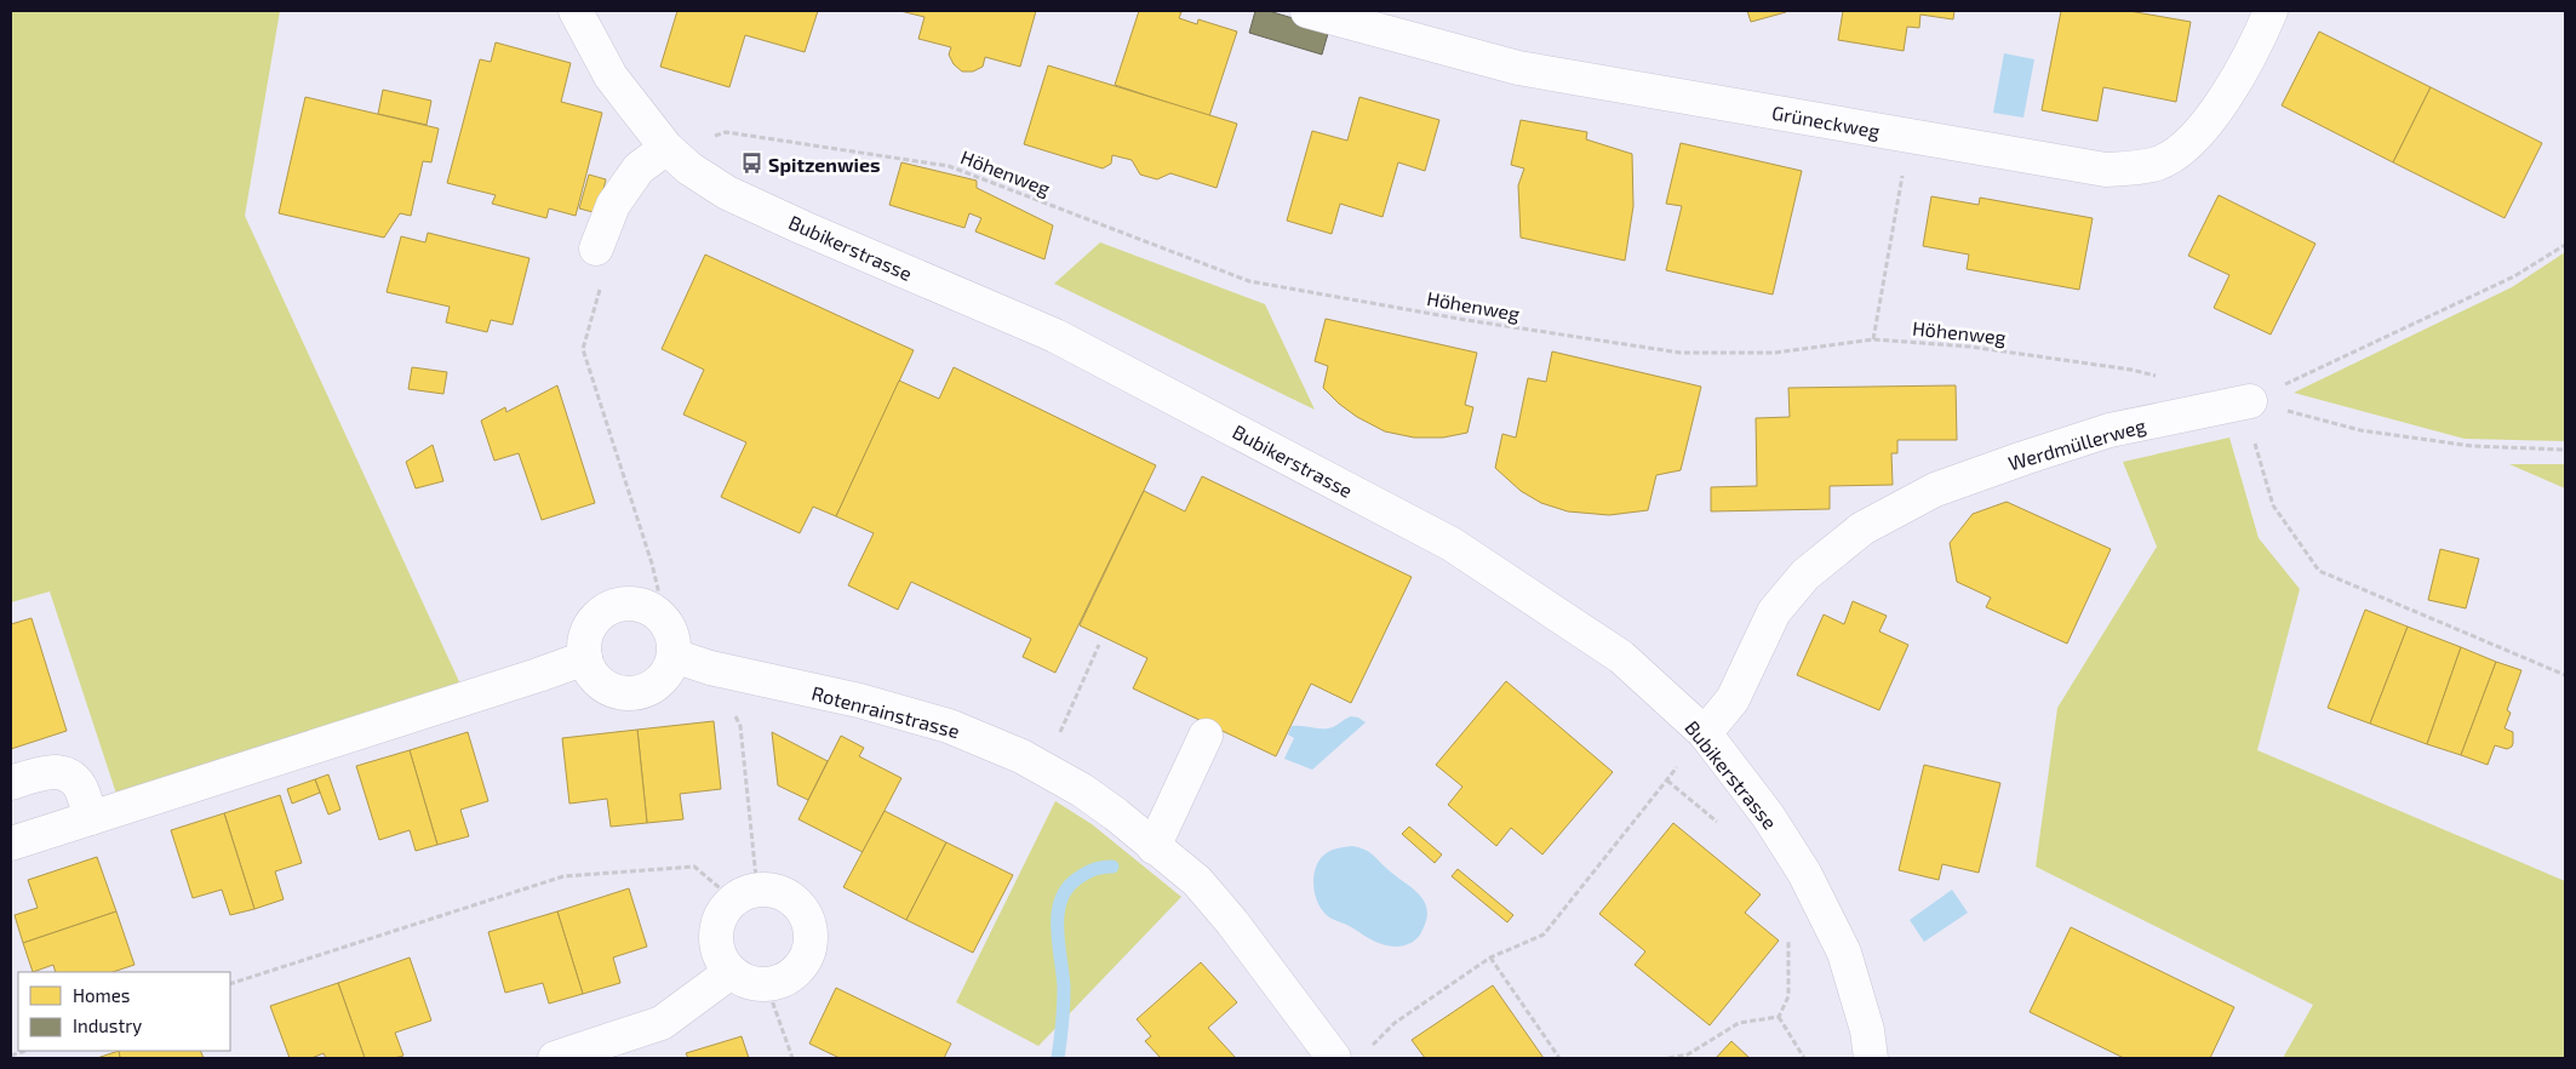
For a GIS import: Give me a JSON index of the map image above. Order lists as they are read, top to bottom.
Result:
{
  "streets": {
    "street": [
      "Grüneckweg",
      "Bubikerstrasse",
      "Werdmüllerweg",
      "Rotenrainstrasse"
    ],
    "path": ["Höhenweg"]
  },
  "crossings": [
    ["Bubikerstrasse", "Werdmüllerweg"]
  ],
  "places": {
    "bus stop": ["Spitzenwies"]
  },
  "legend": ["Homes", "Industry"]
}
